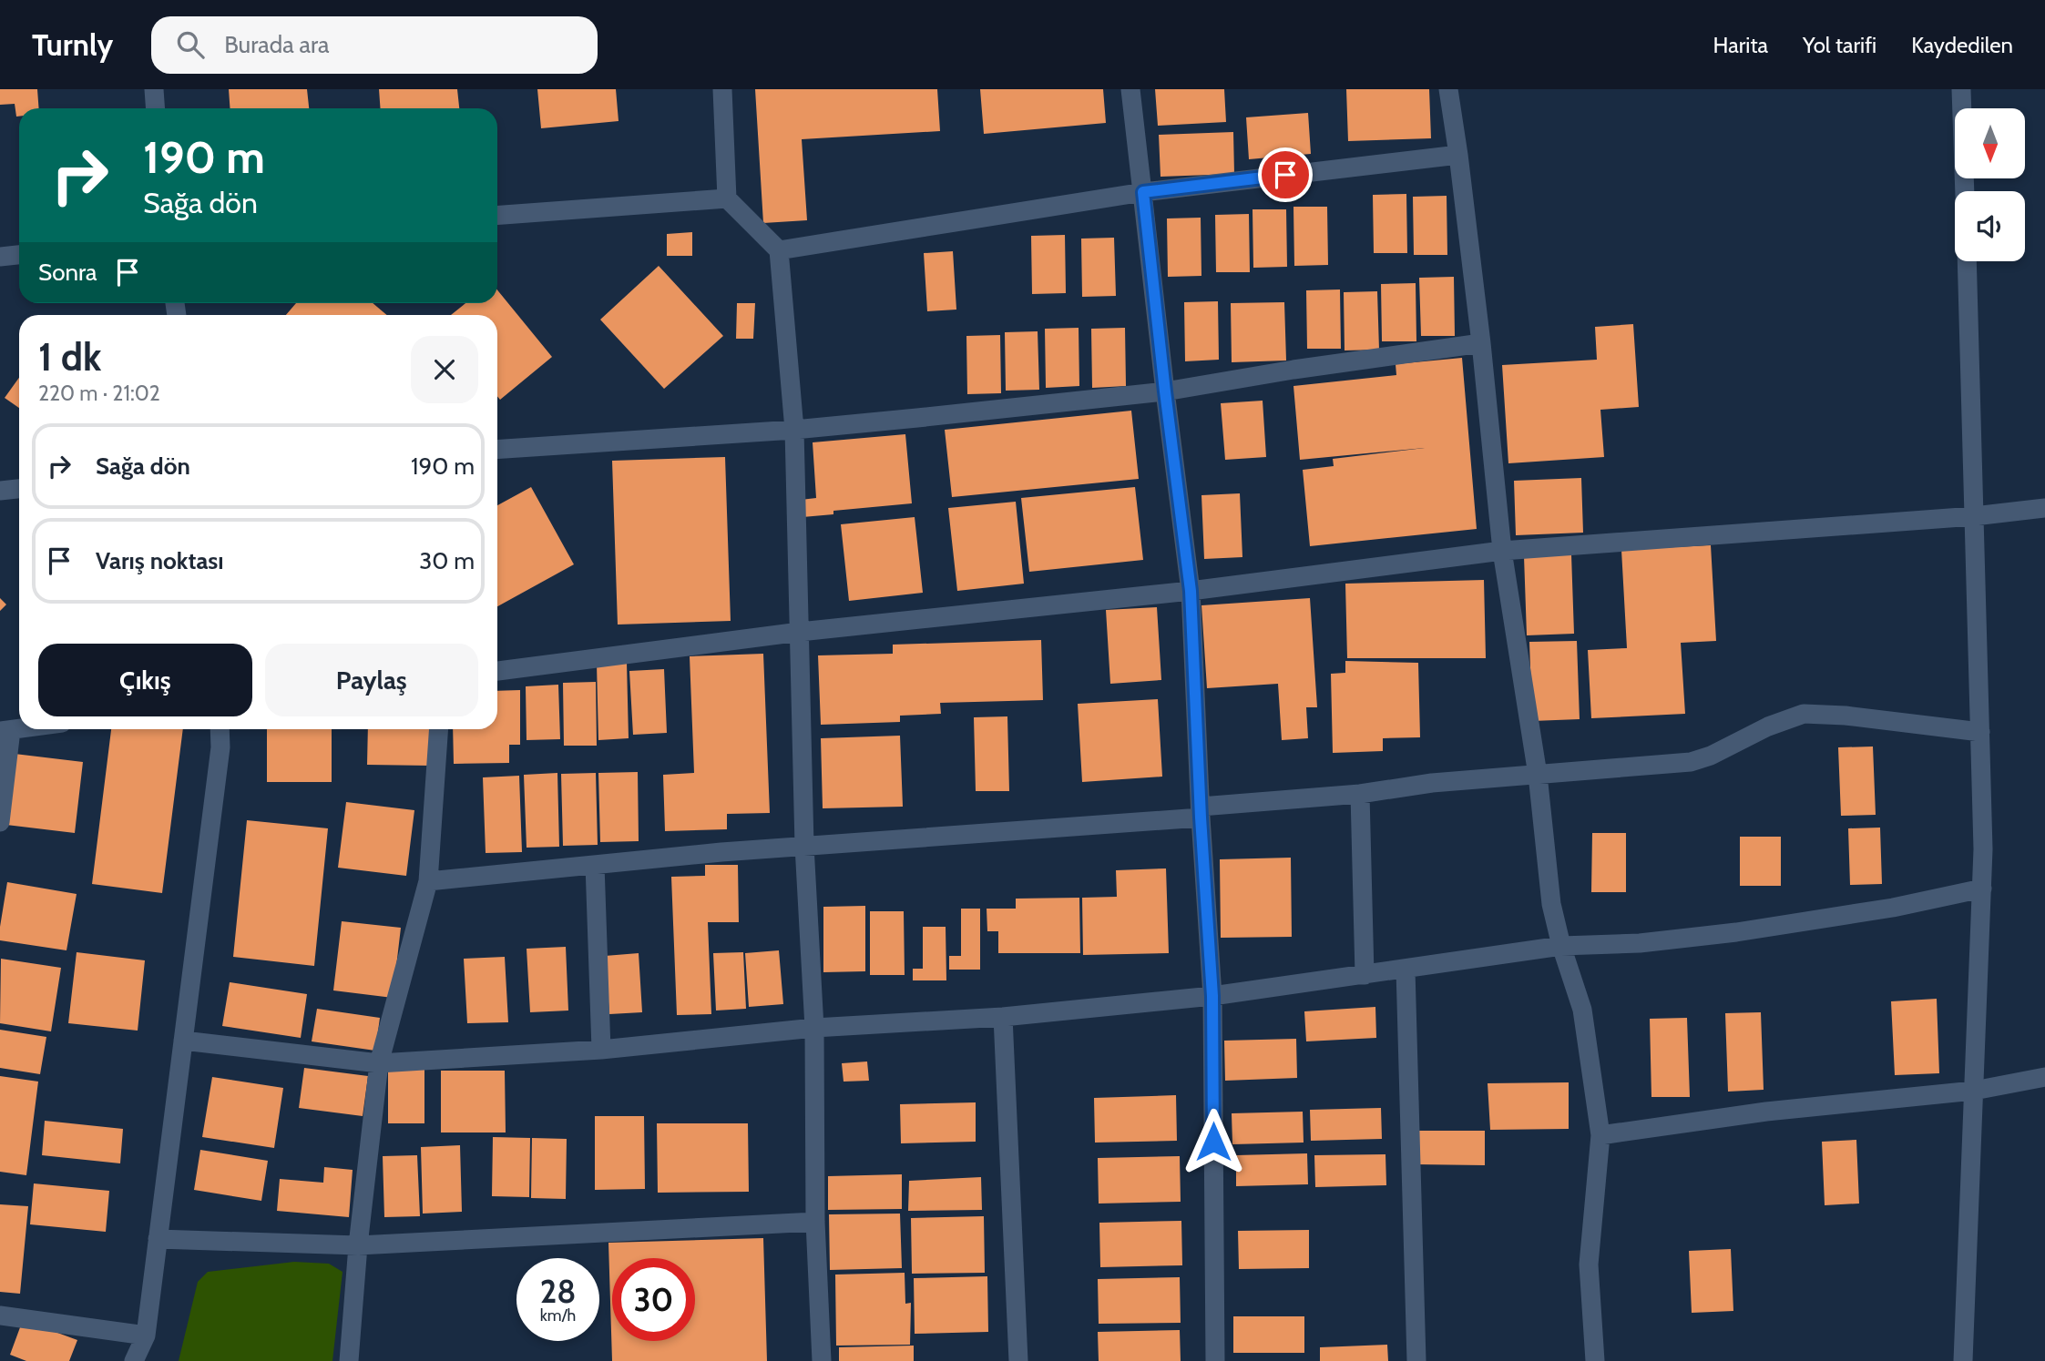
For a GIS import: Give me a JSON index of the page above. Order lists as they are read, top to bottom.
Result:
{
  "north": "bottom",
  "page": {
    "header": "Turnly",
    "search": "Burada ara",
    "nav": ["Harita", "Yol tarifi", "Kaydedilen"],
    "turn": ["190 m", "Sağa dön"],
    "then": "Sonra",
    "heading": ["1 dk", "220 m · 21:02"],
    "list": [
      {
        "name": "Sağa dön",
        "value": "190 m"
      },
      {
        "name": "Varış noktası",
        "value": "30 m"
      }
    ],
    "buttons": ["Çıkış", "Paylaş"],
    "speed": "28 km/h",
    "limit": "30"
  }
}
